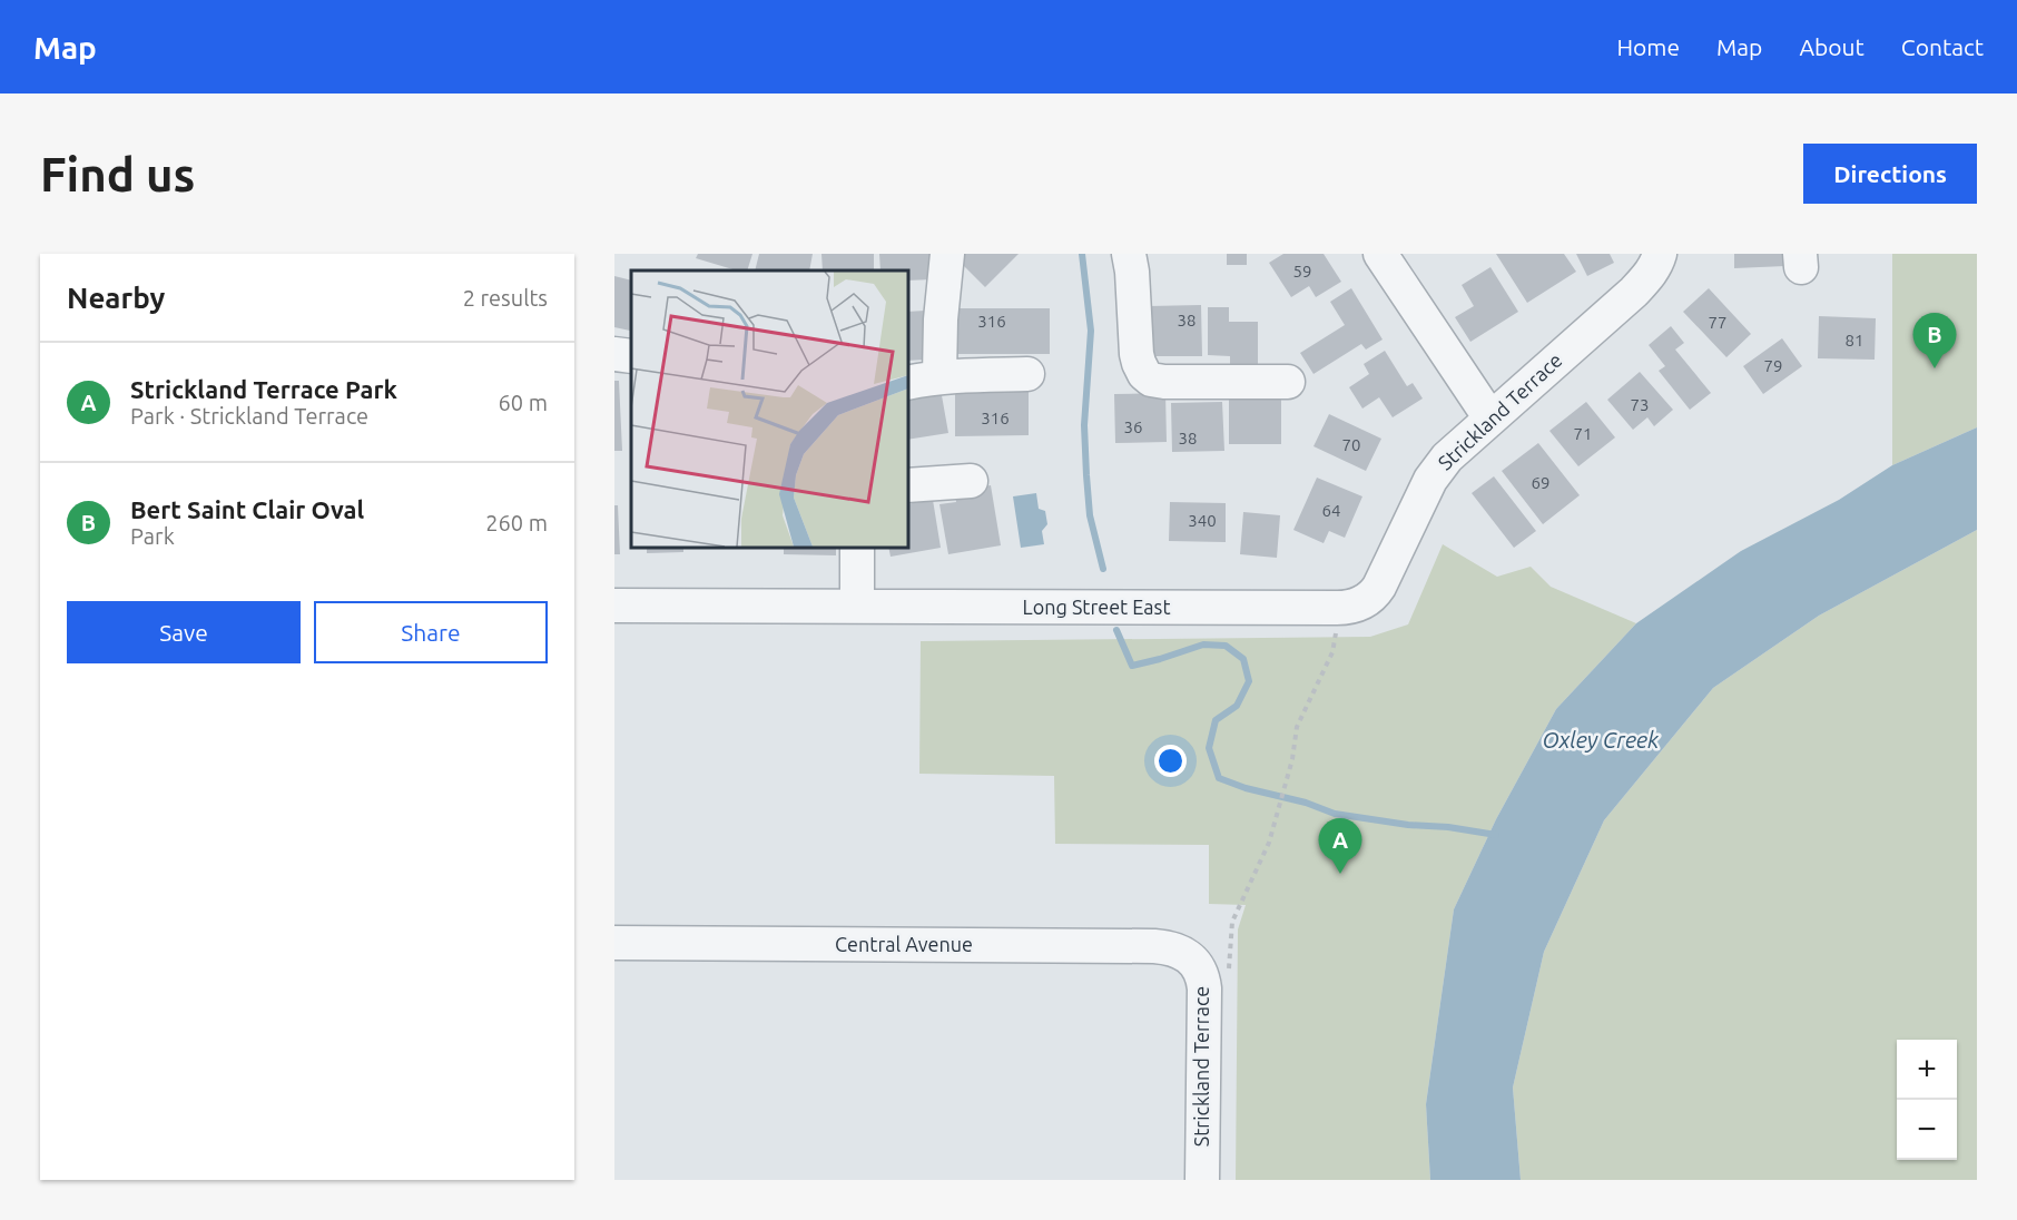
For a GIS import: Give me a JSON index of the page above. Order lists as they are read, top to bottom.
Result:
{
  "streets": {
    "street": ["Strickland Terrace", "Long Street East", "Central Avenue"]
  },
  "crossings": [
    ["Strickland Terrace", "Long Street East"],
    ["Strickland Terrace", "Central Avenue"]
  ],
  "water": ["Oxley Creek"],
  "house_numbers": [
    "59",
    "38",
    "316",
    "77",
    "81",
    "79",
    "73",
    "316",
    "36",
    "71",
    "38",
    "70",
    "69",
    "64",
    "340"
  ],
  "page": {
    "header": "Map",
    "nav": [
      "Home",
      "Map",
      "About",
      "Contact"
    ],
    "buttons": [
      "Directions",
      ["Save", "Share"]
    ],
    "title": "Find us",
    "heading": ["Nearby", "2 results"],
    "pins": ["B", "A"],
    "list": [
      {
        "mark": "A",
        "name": "Strickland Terrace Park",
        "note": "Park · Strickland Terrace",
        "value": "60 m"
      },
      {
        "mark": "B",
        "name": "Bert Saint Clair Oval",
        "note": "Park",
        "value": "260 m"
      }
    ],
    "map_buttons": ["+", "−"]
  }
}
